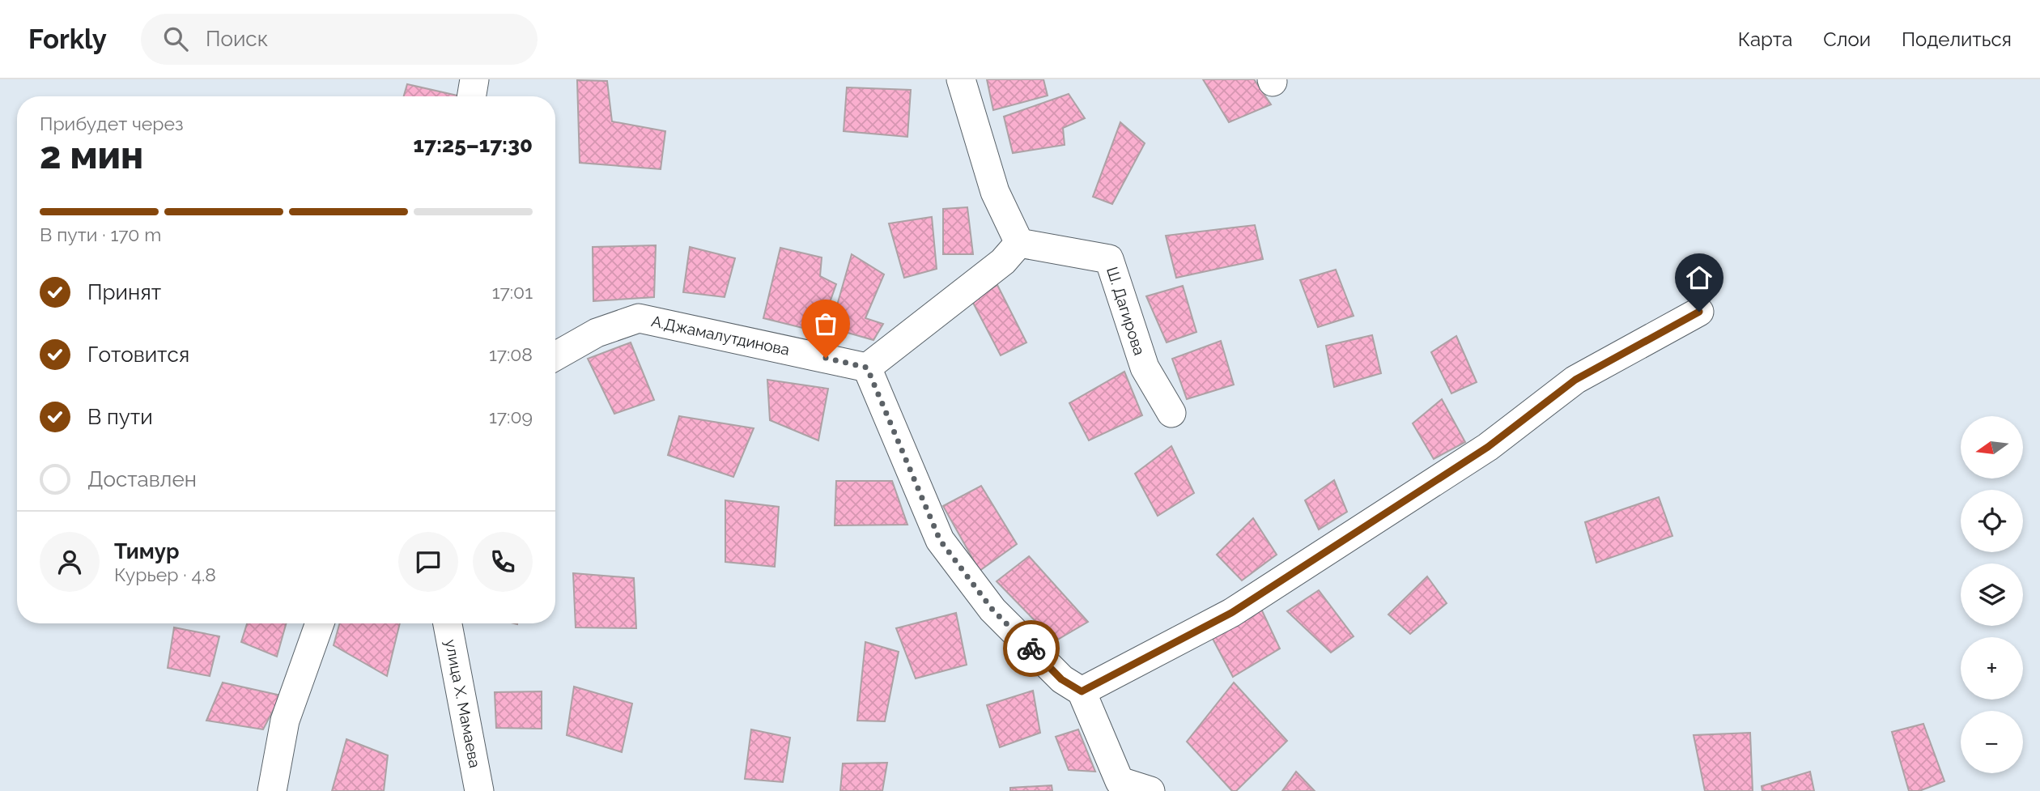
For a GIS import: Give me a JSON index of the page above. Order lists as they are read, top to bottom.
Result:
{
  "streets": {
    "street": ["Ш. Дагирова", "А.Джамалутдинова", "улица Х. Мамаева"]
  },
  "north": "left",
  "page": {
    "header": "Forkly",
    "search": "Поиск",
    "nav": ["Карта", "Слои", "Поделиться"],
    "heading": ["2 мин", "Прибудет через", "17:25–17:30"],
    "panel": ["Тимур", "Курьер · 4.8"],
    "bar": "В пути · 170 m",
    "list": [
      ["Принят", "17:01"],
      ["Готовится", "17:08"],
      ["В пути", "17:09"],
      "Доставлен"
    ],
    "map_buttons": ["+", "−"]
  }
}
